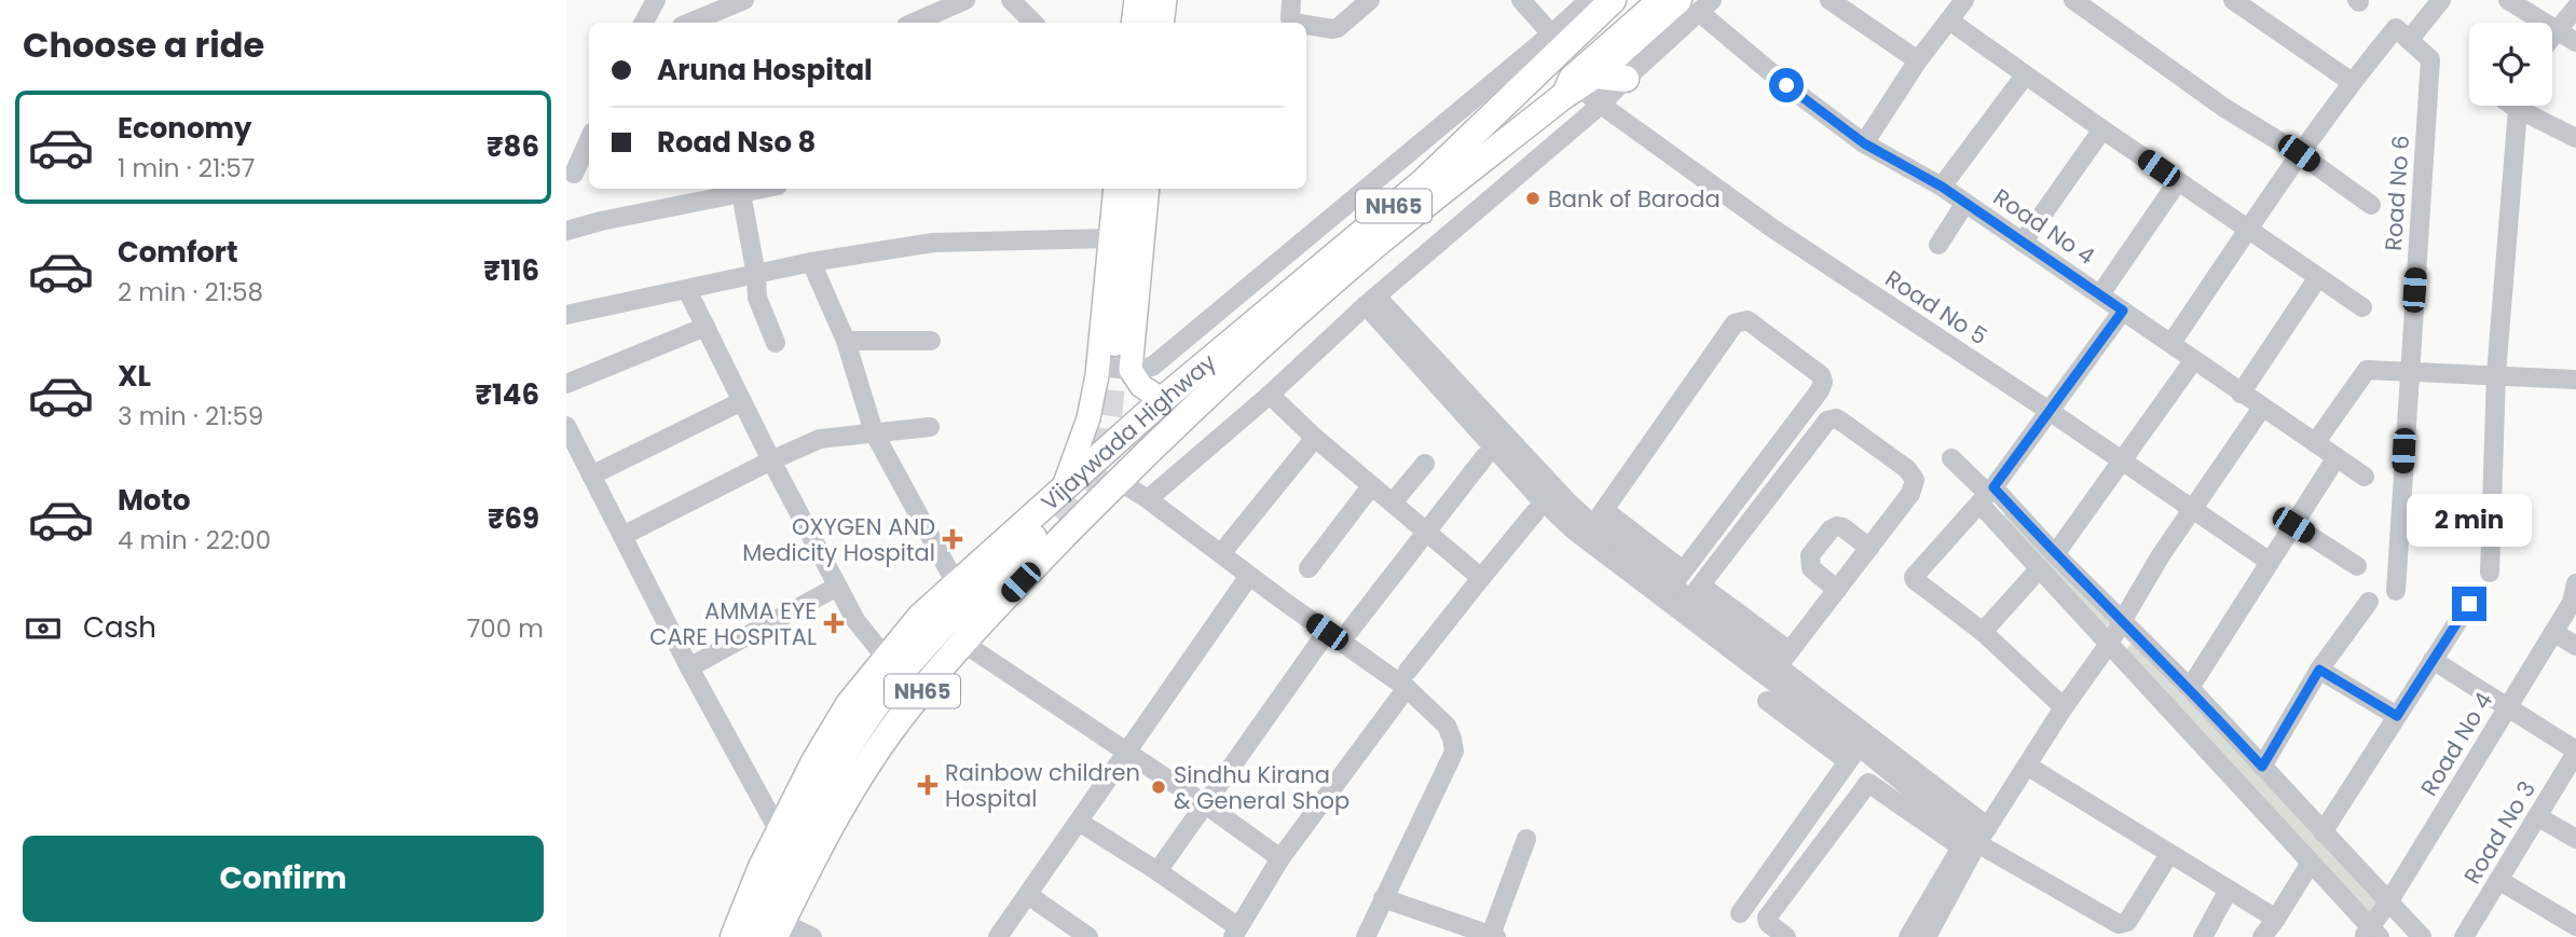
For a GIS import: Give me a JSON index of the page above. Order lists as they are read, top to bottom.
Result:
{
  "streets": {
    "highway": ["NH65", "Vijaywada Highway"],
    "street": [
      "Road No 6",
      "Road No 4",
      "Road No 5",
      "Road No 3"
    ]
  },
  "crossings": [
    ["NH65", "Road No 4"],
    ["NH65", "Road No 5"],
    ["NH65", "Vijaywada Highway"],
    ["Road No 5", "Vijaywada Highway"]
  ],
  "places": {
    "other": ["Bank of Baroda", "Sindhu Kirana & General Shop"],
    "health": ["OXYGEN AND Medicity Hospital", "AMMA EYE CARE HOSPITAL", "Rainbow children Hospital"]
  },
  "page": {
    "heading": "Choose a ride",
    "banner": ["Aruna Hospital", "Road Nso 8"],
    "list": [
      {
        "name": "Economy",
        "note": "1 min · 21:57",
        "value": "₹86"
      },
      {
        "name": "Comfort",
        "note": "2 min · 21:58",
        "value": "₹116"
      },
      {
        "name": "XL",
        "note": "3 min · 21:59",
        "value": "₹146"
      },
      {
        "name": "Moto",
        "note": "4 min · 22:00",
        "value": "₹69"
      }
    ],
    "bubble": "2 min",
    "pay": ["Cash", "700 m"],
    "buttons": "Confirm"
  }
}
